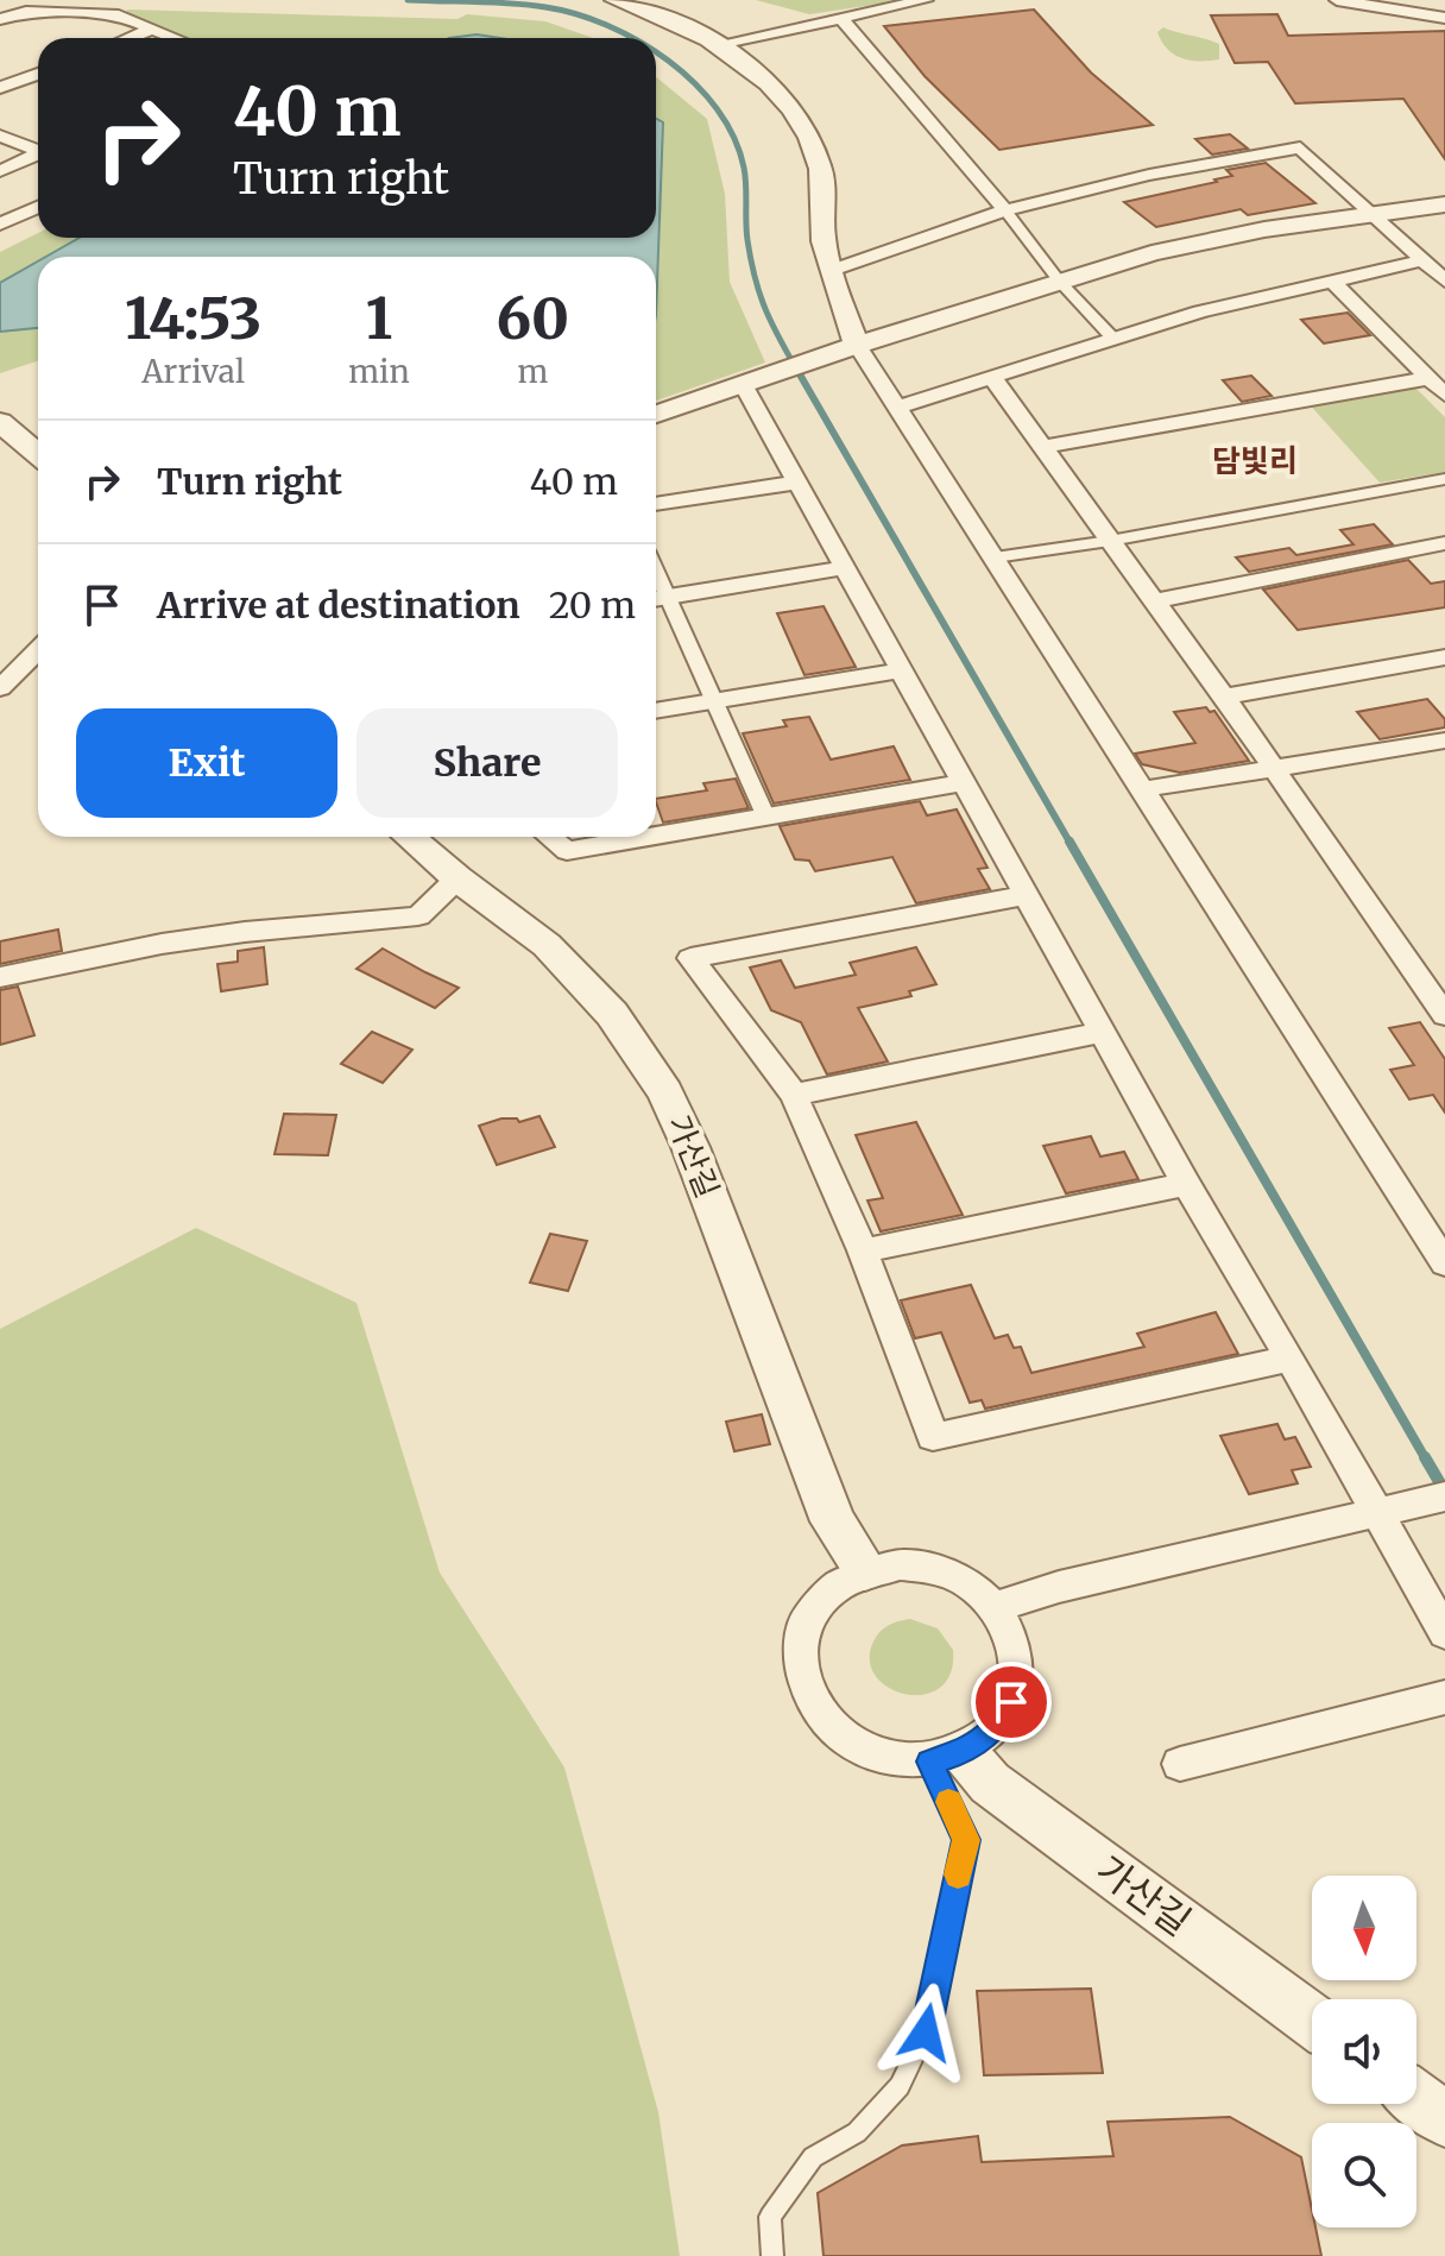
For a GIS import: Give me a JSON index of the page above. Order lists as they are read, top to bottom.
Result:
{
  "streets": {
    "street": ["가산길"]
  },
  "districts": ["담빛리"],
  "north": "bottom",
  "page": {
    "turn": ["40 m", "Turn right"],
    "eta": [
      "14:53",
      "Arrival",
      "1",
      "min",
      "60",
      "m"
    ],
    "list": [
      {
        "name": "Turn right",
        "value": "40 m"
      },
      {
        "name": "Arrive at destination",
        "value": "20 m"
      }
    ],
    "buttons": ["Exit", "Share"]
  }
}
